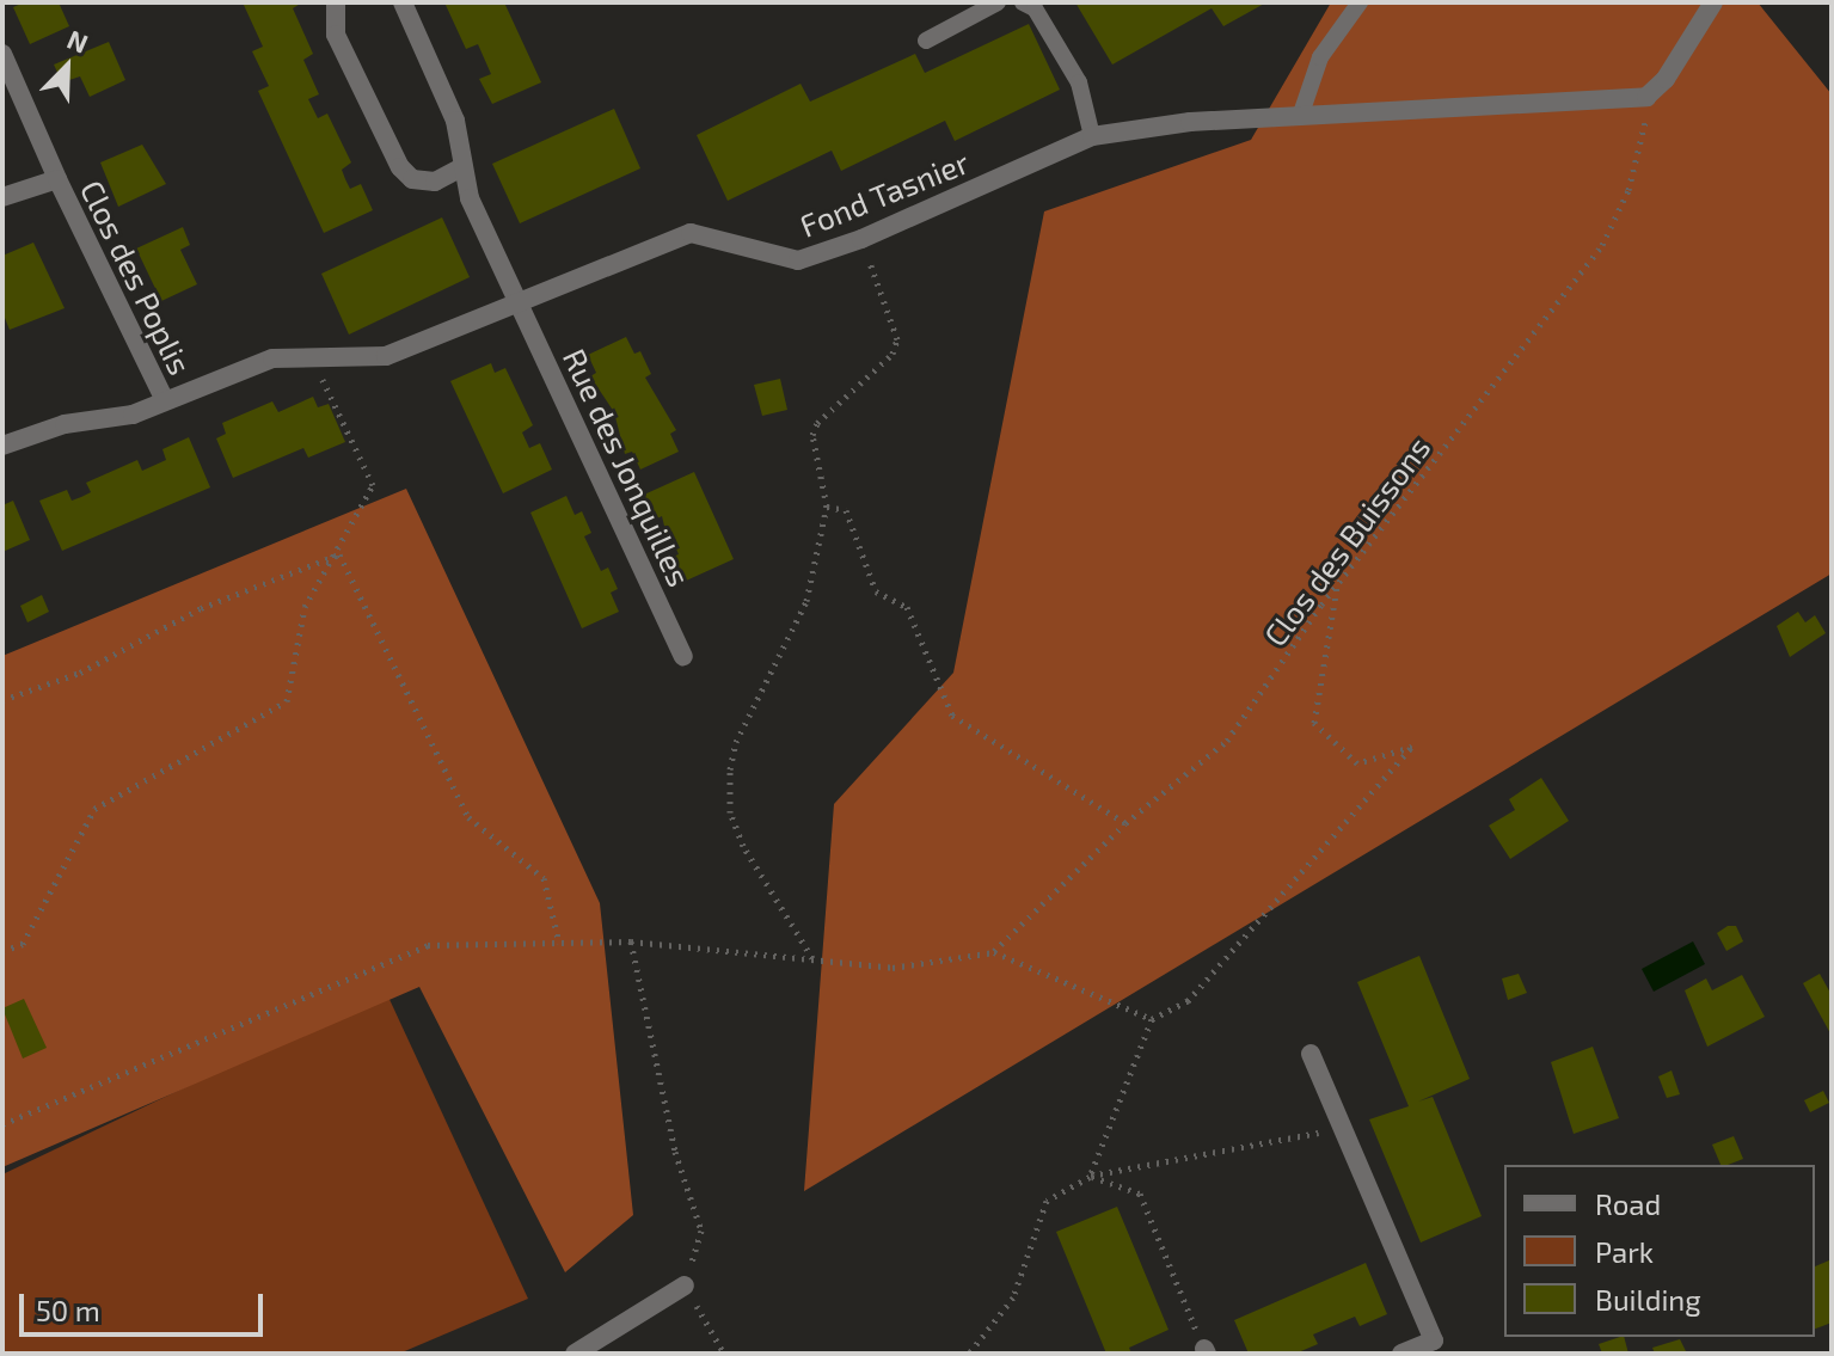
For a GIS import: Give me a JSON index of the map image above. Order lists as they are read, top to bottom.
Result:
{
  "streets": {
    "street": ["Fond Tasnier", "Clos des Poplis", "Rue des Jonquilles"],
    "path": ["Clos des Buissons"]
  },
  "crossings": [
    ["Fond Tasnier", "Clos des Poplis"],
    ["Fond Tasnier", "Rue des Jonquilles"],
    ["Fond Tasnier", "Clos des Buissons"]
  ],
  "legend": ["Road", "Park", "Building"],
  "scale_bar": "50 m",
  "north": "top right"
}
